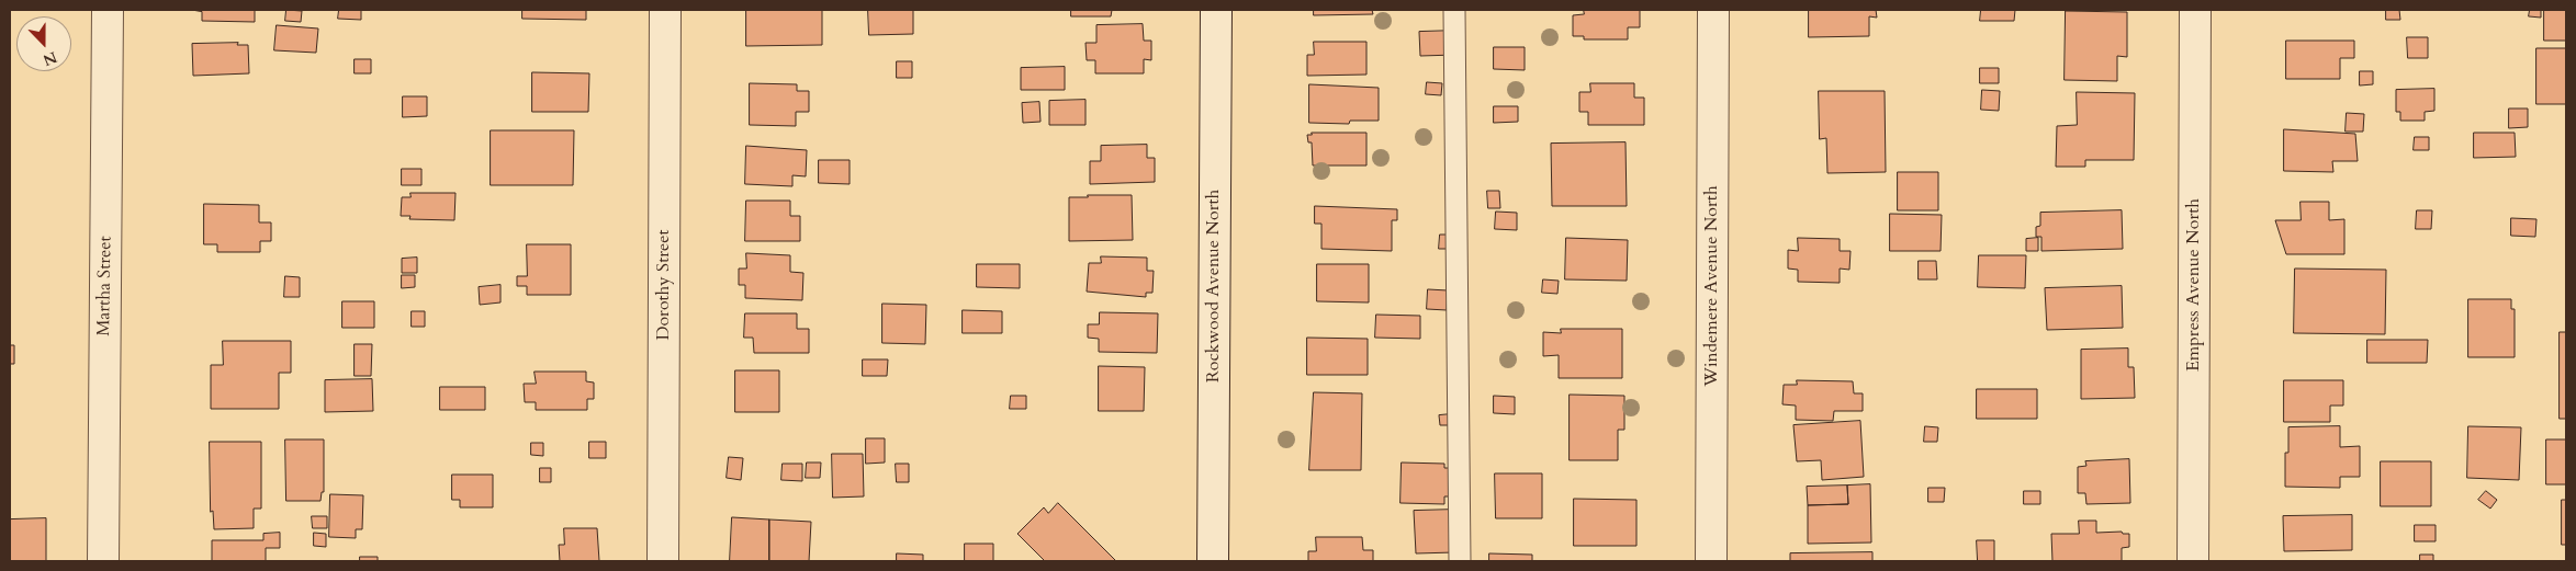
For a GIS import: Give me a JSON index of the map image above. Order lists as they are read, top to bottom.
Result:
{
  "streets": {
    "street": [
      "Dorothy Street",
      "Empress Avenue North",
      "Martha Street",
      "Rockwood Avenue North",
      "Windemere Avenue North"
    ]
  },
  "north": "bottom"
}
